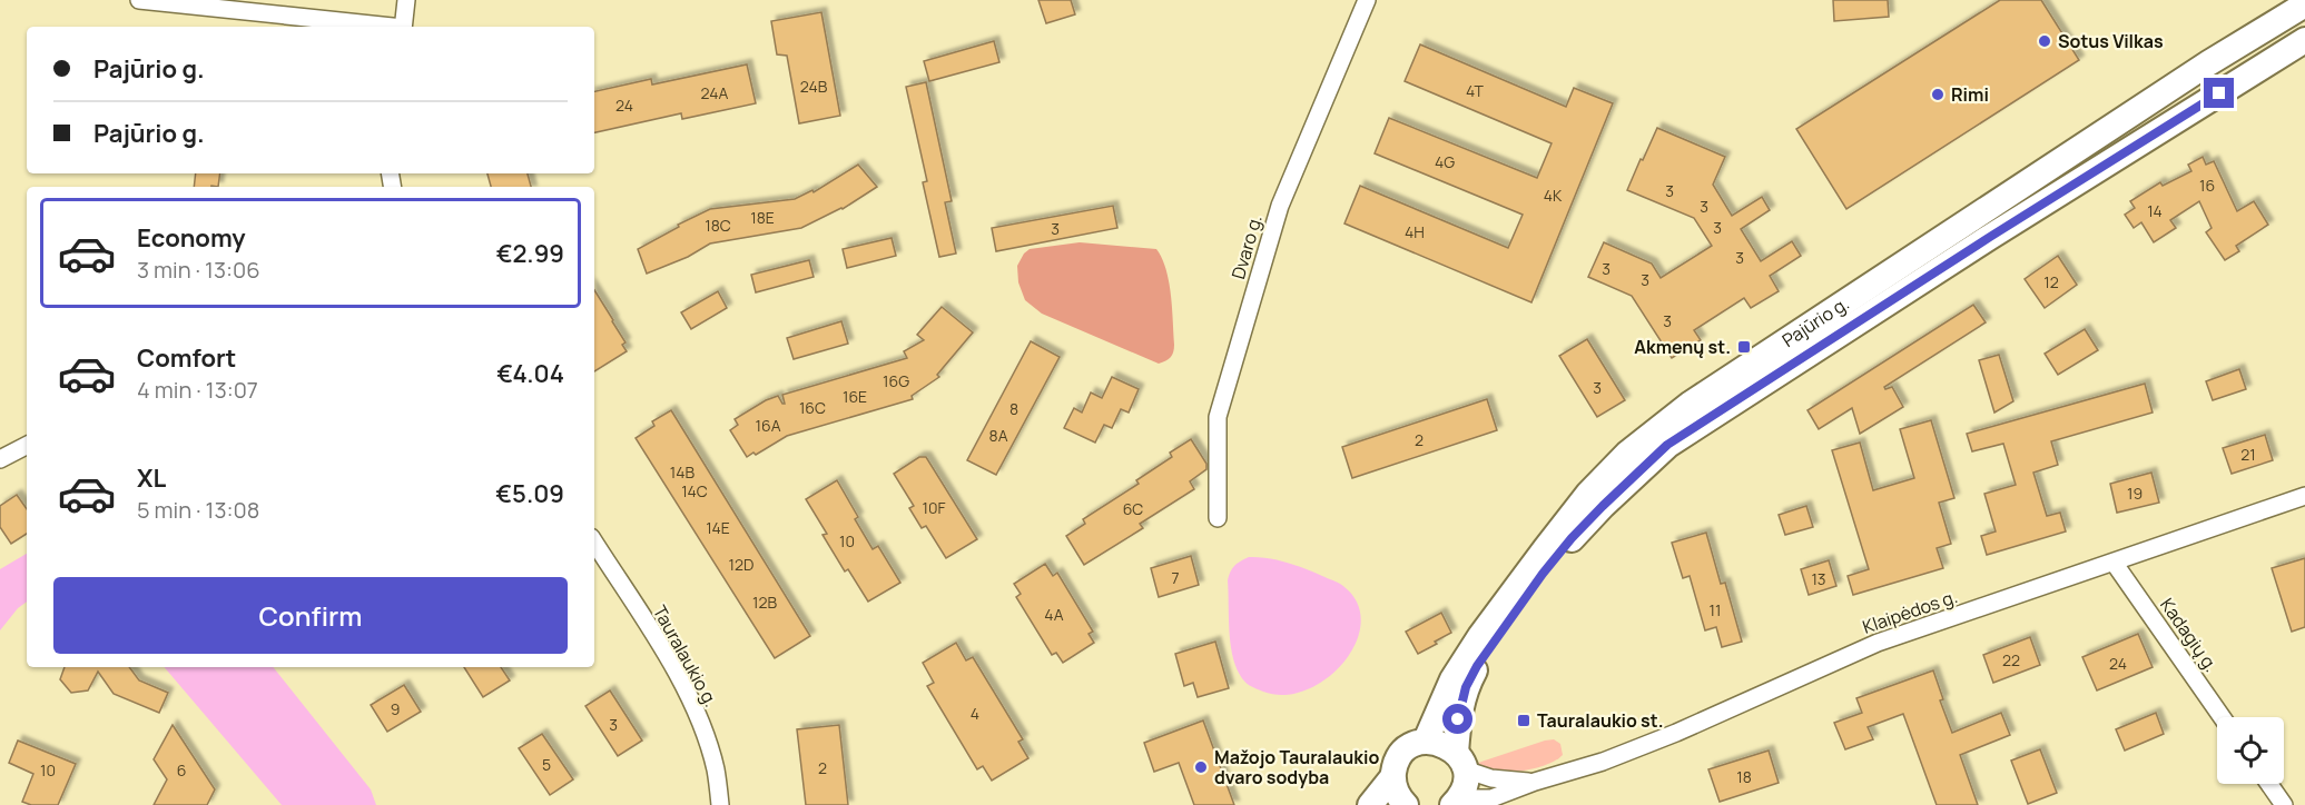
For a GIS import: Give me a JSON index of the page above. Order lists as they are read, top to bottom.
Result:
{
  "streets": {
    "main road": ["Pajūrio g."],
    "street": [
      "Dvaro g.",
      "Klaipėdos g.",
      "Kadagių g.",
      "Tauralaukio g."
    ]
  },
  "crossings": [
    ["Pajūrio g.", "Klaipėdos g."],
    ["Klaipėdos g.", "Kadagių g."]
  ],
  "places": {
    "other": ["Sotus Vilkas", "Rimi", "Mažojo Tauralaukio dvaro sodyba"],
    "transit": ["Akmenų st.", "Tauralaukio st."]
  },
  "house_numbers": [
    "24B",
    "4T",
    "24A",
    "24",
    "4G",
    "16",
    "3",
    "4K",
    "3",
    "14",
    "18E",
    "18C",
    "3",
    "3",
    "4H",
    "3",
    "3",
    "3",
    "12",
    "3",
    "16G",
    "3",
    "16E",
    "16C",
    "8",
    "16A",
    "8A",
    "2",
    "21",
    "14B",
    "14C",
    "19",
    "10F",
    "6C",
    "14E",
    "10",
    "12D",
    "7",
    "13",
    "12B",
    "11",
    "4A",
    "22",
    "24",
    "9",
    "4",
    "3",
    "5",
    "2",
    "10",
    "6",
    "18"
  ],
  "page": {
    "banner": ["Pajūrio g.", "Pajūrio g."],
    "list": [
      {
        "name": "Economy",
        "note": "3 min · 13:06",
        "value": "€2.99"
      },
      {
        "name": "Comfort",
        "note": "4 min · 13:07",
        "value": "€4.04"
      },
      {
        "name": "XL",
        "note": "5 min · 13:08",
        "value": "€5.09"
      }
    ],
    "buttons": "Confirm"
  }
}
